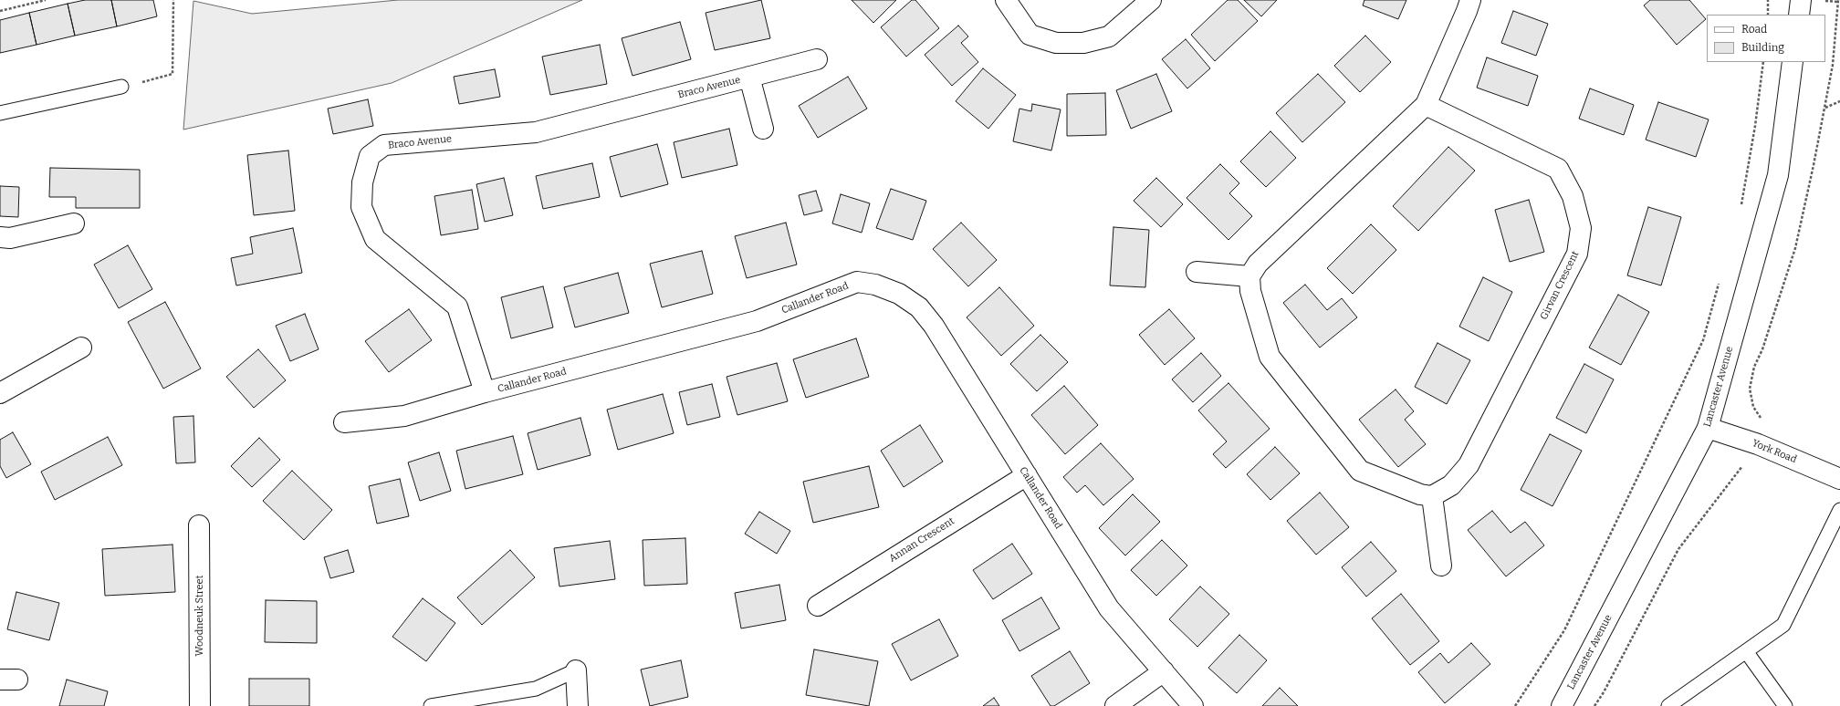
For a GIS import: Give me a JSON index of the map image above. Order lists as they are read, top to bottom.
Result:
{
  "streets": {
    "street": [
      "Braco Avenue",
      "Girvan Crescent",
      "Callander Road",
      "Lancaster Avenue",
      "York Road",
      "Annan Crescent",
      "Woodneuk Street"
    ]
  },
  "crossings": [
    ["Braco Avenue", "Callander Road"],
    ["Callander Road", "Annan Crescent"],
    ["Lancaster Avenue", "York Road"]
  ],
  "legend": ["Road", "Building"]
}
